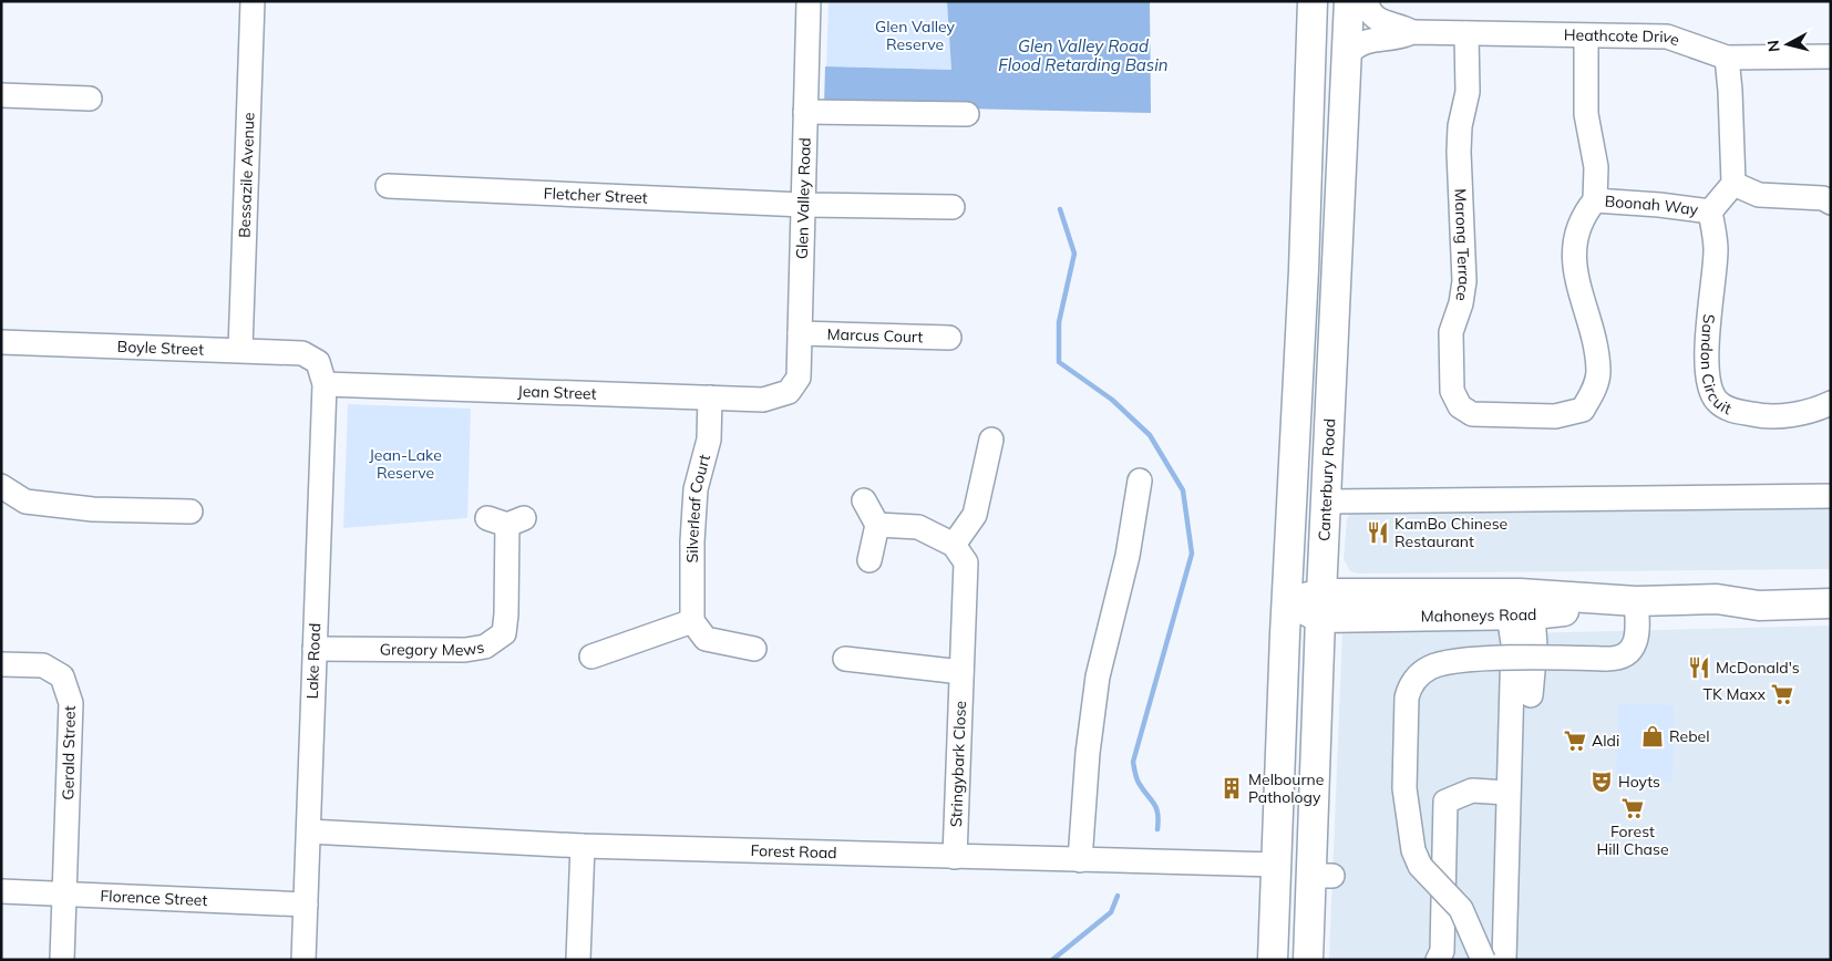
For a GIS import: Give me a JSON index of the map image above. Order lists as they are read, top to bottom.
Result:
{
  "streets": {
    "main road": ["Canterbury Road", "Mahoneys Road"],
    "street": [
      "Heathcote Drive",
      "Bessazile Avenue",
      "Fletcher Street",
      "Glen Valley Road",
      "Boonah Way",
      "Marong Terrace",
      "Marcus Court",
      "Boyle Street",
      "Sandon Circuit",
      "Jean Street",
      "Silverleaf Court",
      "Gregory Mews",
      "Lake Road",
      "Gerald Street",
      "Stringybark Close",
      "Forest Road",
      "Florence Street"
    ]
  },
  "crossings": [
    ["Heathcote Drive", "Boonah Way"],
    ["Heathcote Drive", "Marong Terrace"],
    ["Heathcote Drive", "Canterbury Road"],
    ["Bessazile Avenue", "Boyle Street"],
    ["Fletcher Street", "Glen Valley Road"],
    ["Glen Valley Road", "Marcus Court"],
    ["Glen Valley Road", "Jean Street"],
    ["Boonah Way", "Marong Terrace"],
    ["Boonah Way", "Sandon Circuit"],
    ["Boyle Street", "Jean Street"],
    ["Boyle Street", "Lake Road"],
    ["Jean Street", "Silverleaf Court"],
    ["Jean Street", "Lake Road"],
    ["Canterbury Road", "Mahoneys Road"],
    ["Gregory Mews", "Lake Road"],
    ["Lake Road", "Forest Road"],
    ["Lake Road", "Florence Street"],
    ["Gerald Street", "Florence Street"],
    ["Stringybark Close", "Forest Road"]
  ],
  "water": ["Glen Valley Road Flood Retarding Basin"],
  "parks": ["Glen Valley Reserve", "Jean-Lake Reserve"],
  "places": {
    "restaurant": ["KamBo Chinese Restaurant", "McDonald's"],
    "supermarket": ["TK Maxx", "Aldi", "Forest Hill Chase"],
    "shop": ["Rebel"],
    "theatre": ["Hoyts"],
    "building": ["Melbourne Pathology"]
  },
  "north": "left"
}
